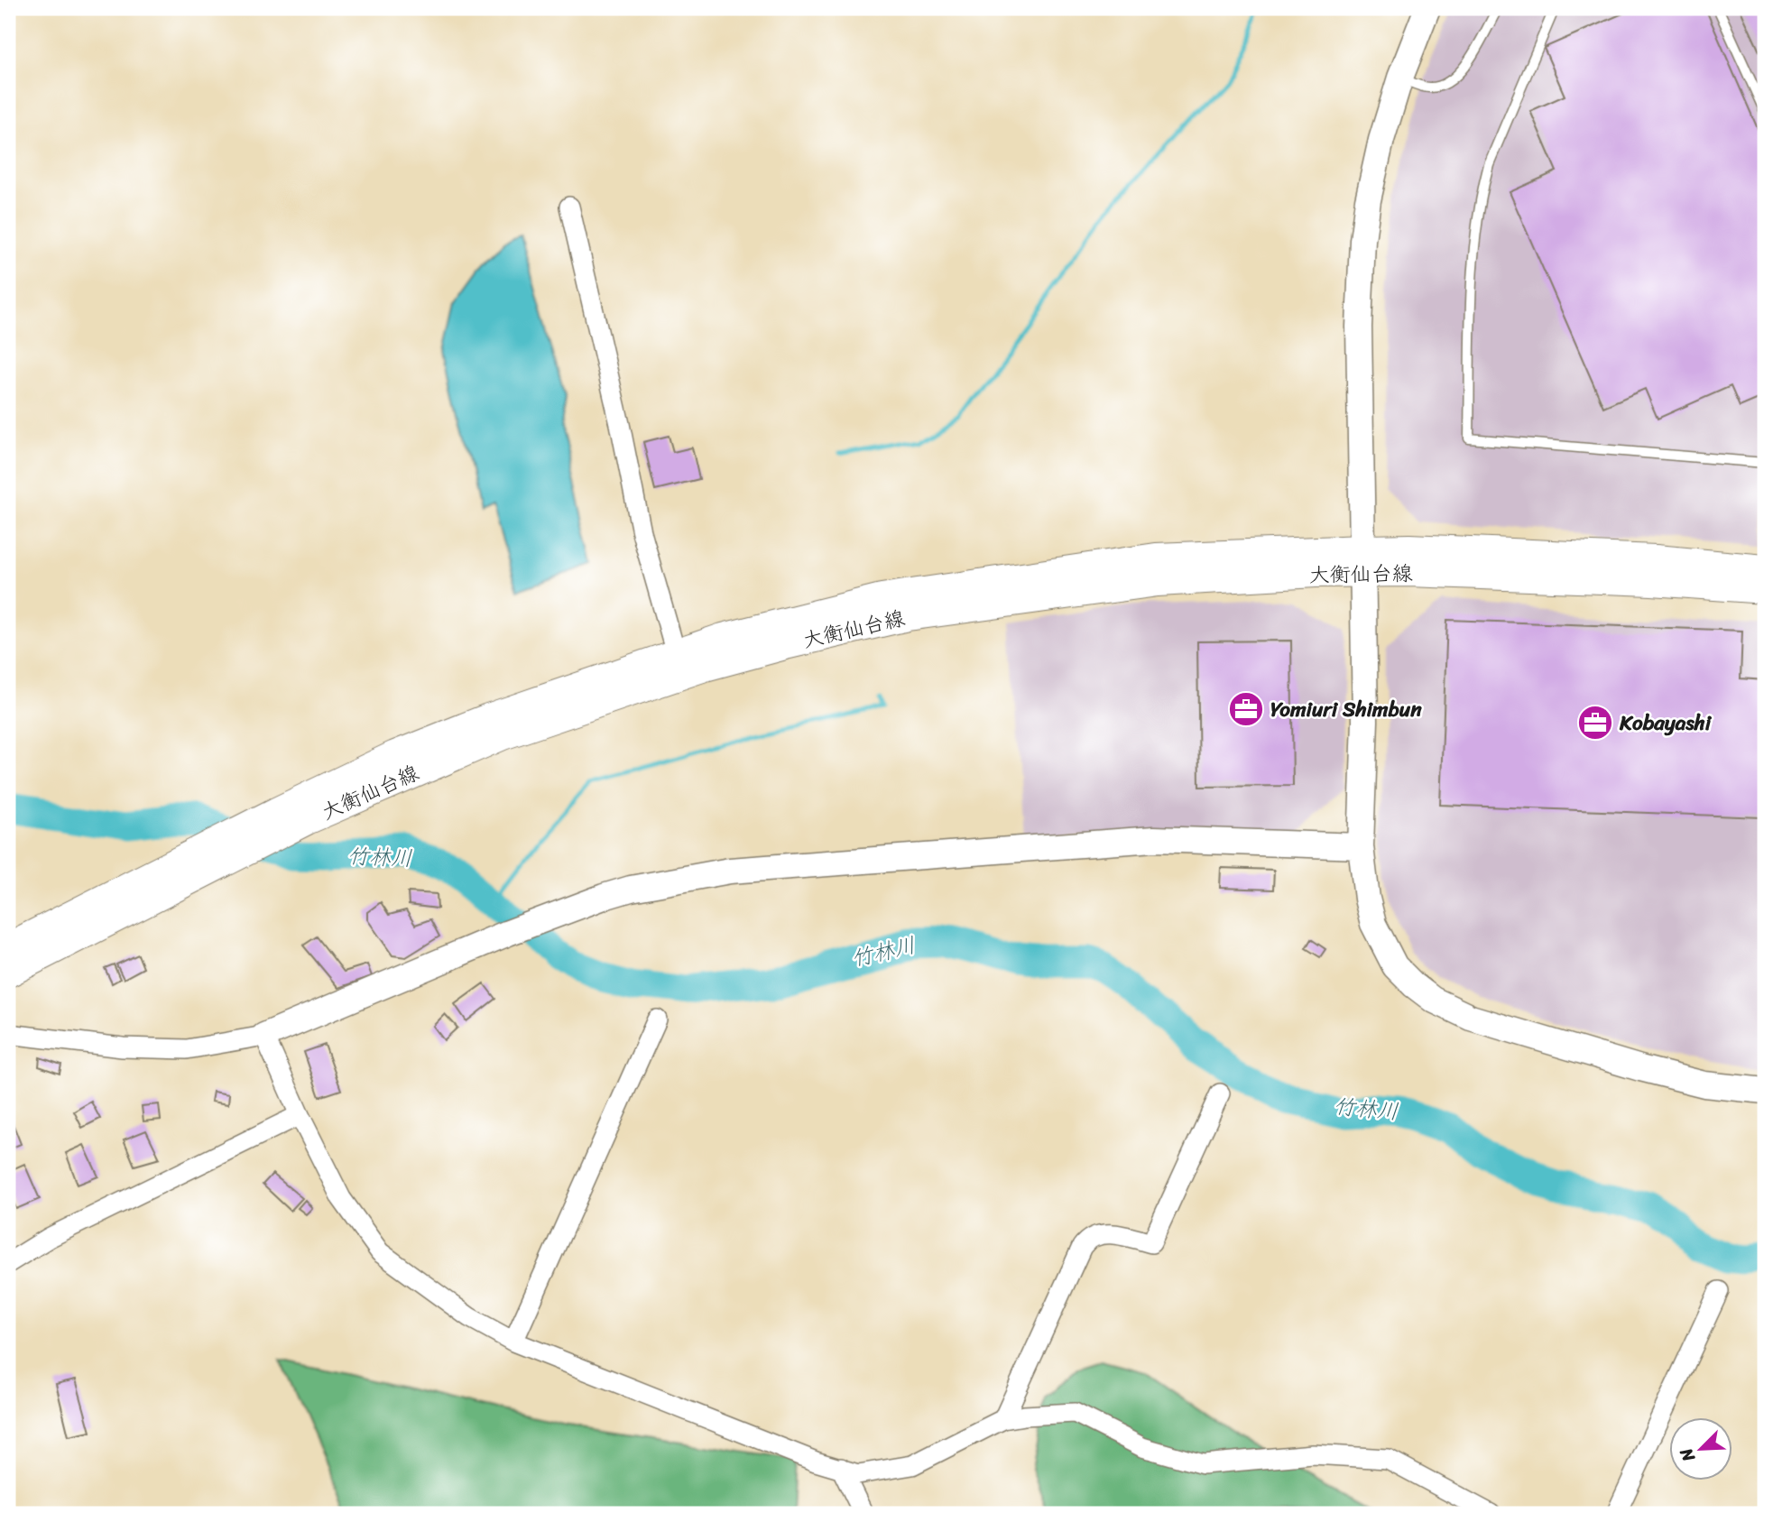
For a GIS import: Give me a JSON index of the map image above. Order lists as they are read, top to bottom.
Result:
{
  "streets": {
    "main road": ["大衡仙台線"]
  },
  "water": ["竹林川"],
  "places": {
    "office": ["Yomiuri Shimbun", "Kobayashi"]
  },
  "north": "bottom left"
}
